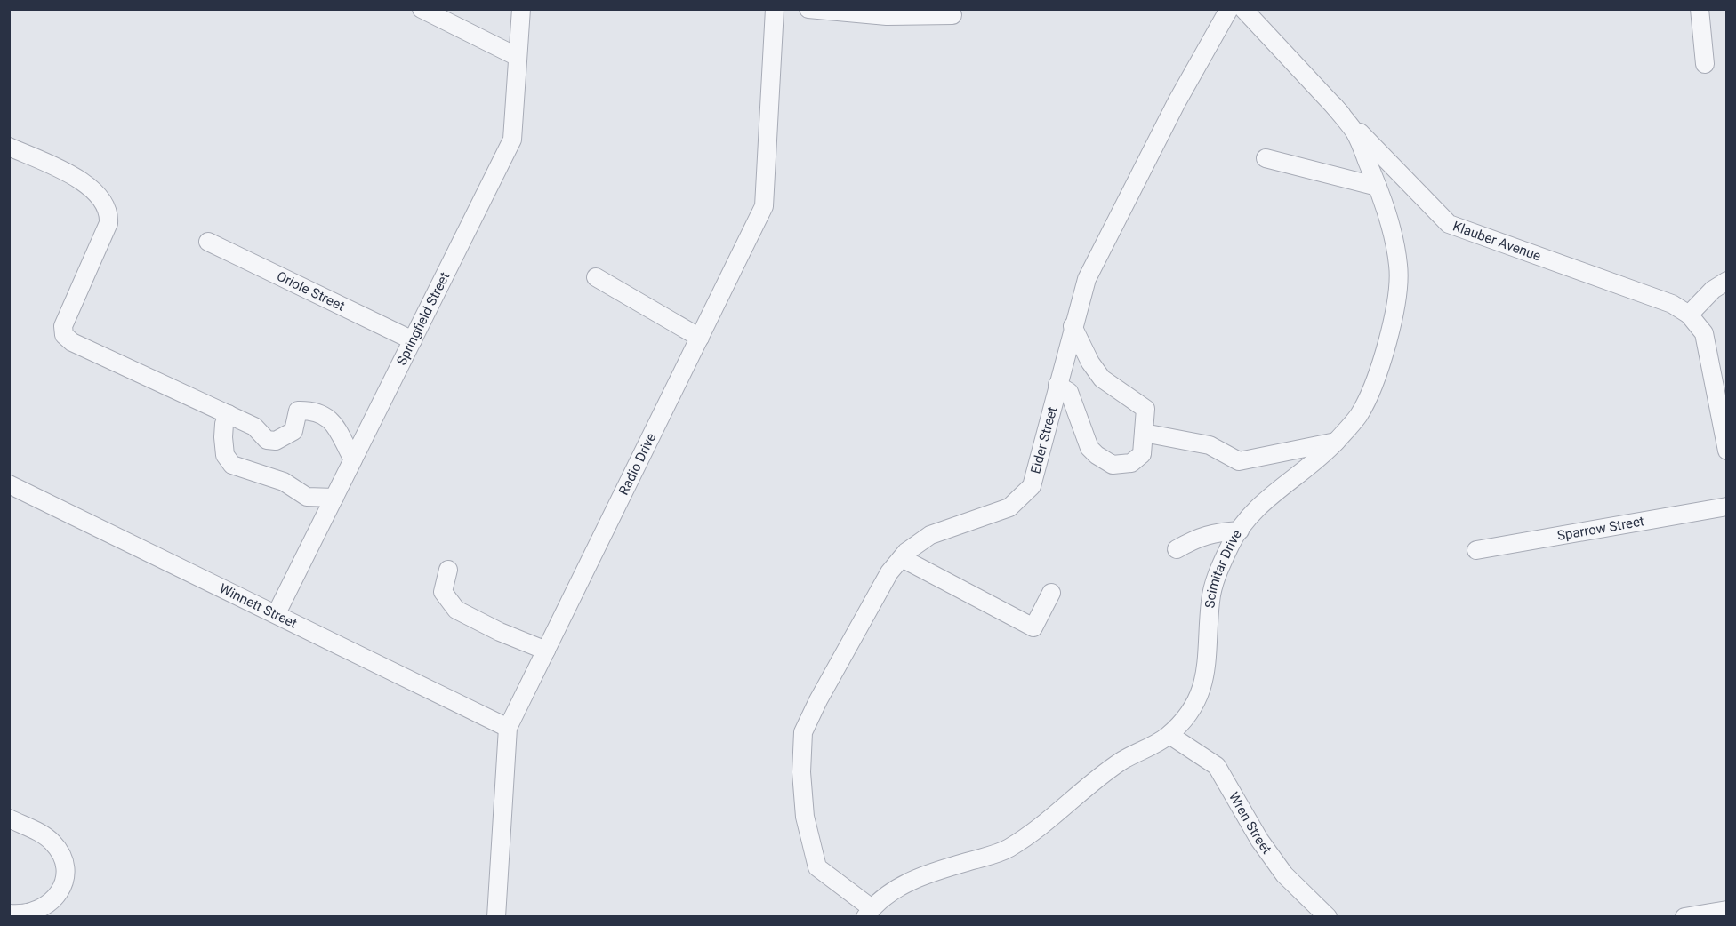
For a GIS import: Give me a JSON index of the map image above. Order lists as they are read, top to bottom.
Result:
{
  "streets": {
    "street": [
      "Klauber Avenue",
      "Oriole Street",
      "Springfield Street",
      "Eider Street",
      "Radio Drive",
      "Sparrow Street",
      "Scimitar Drive",
      "Winnett Street",
      "Wren Street"
    ]
  },
  "crossings": [
    ["Klauber Avenue", "Scimitar Drive"],
    ["Oriole Street", "Springfield Street"],
    ["Springfield Street", "Winnett Street"],
    ["Eider Street", "Scimitar Drive"],
    ["Radio Drive", "Winnett Street"],
    ["Scimitar Drive", "Wren Street"]
  ]
}
